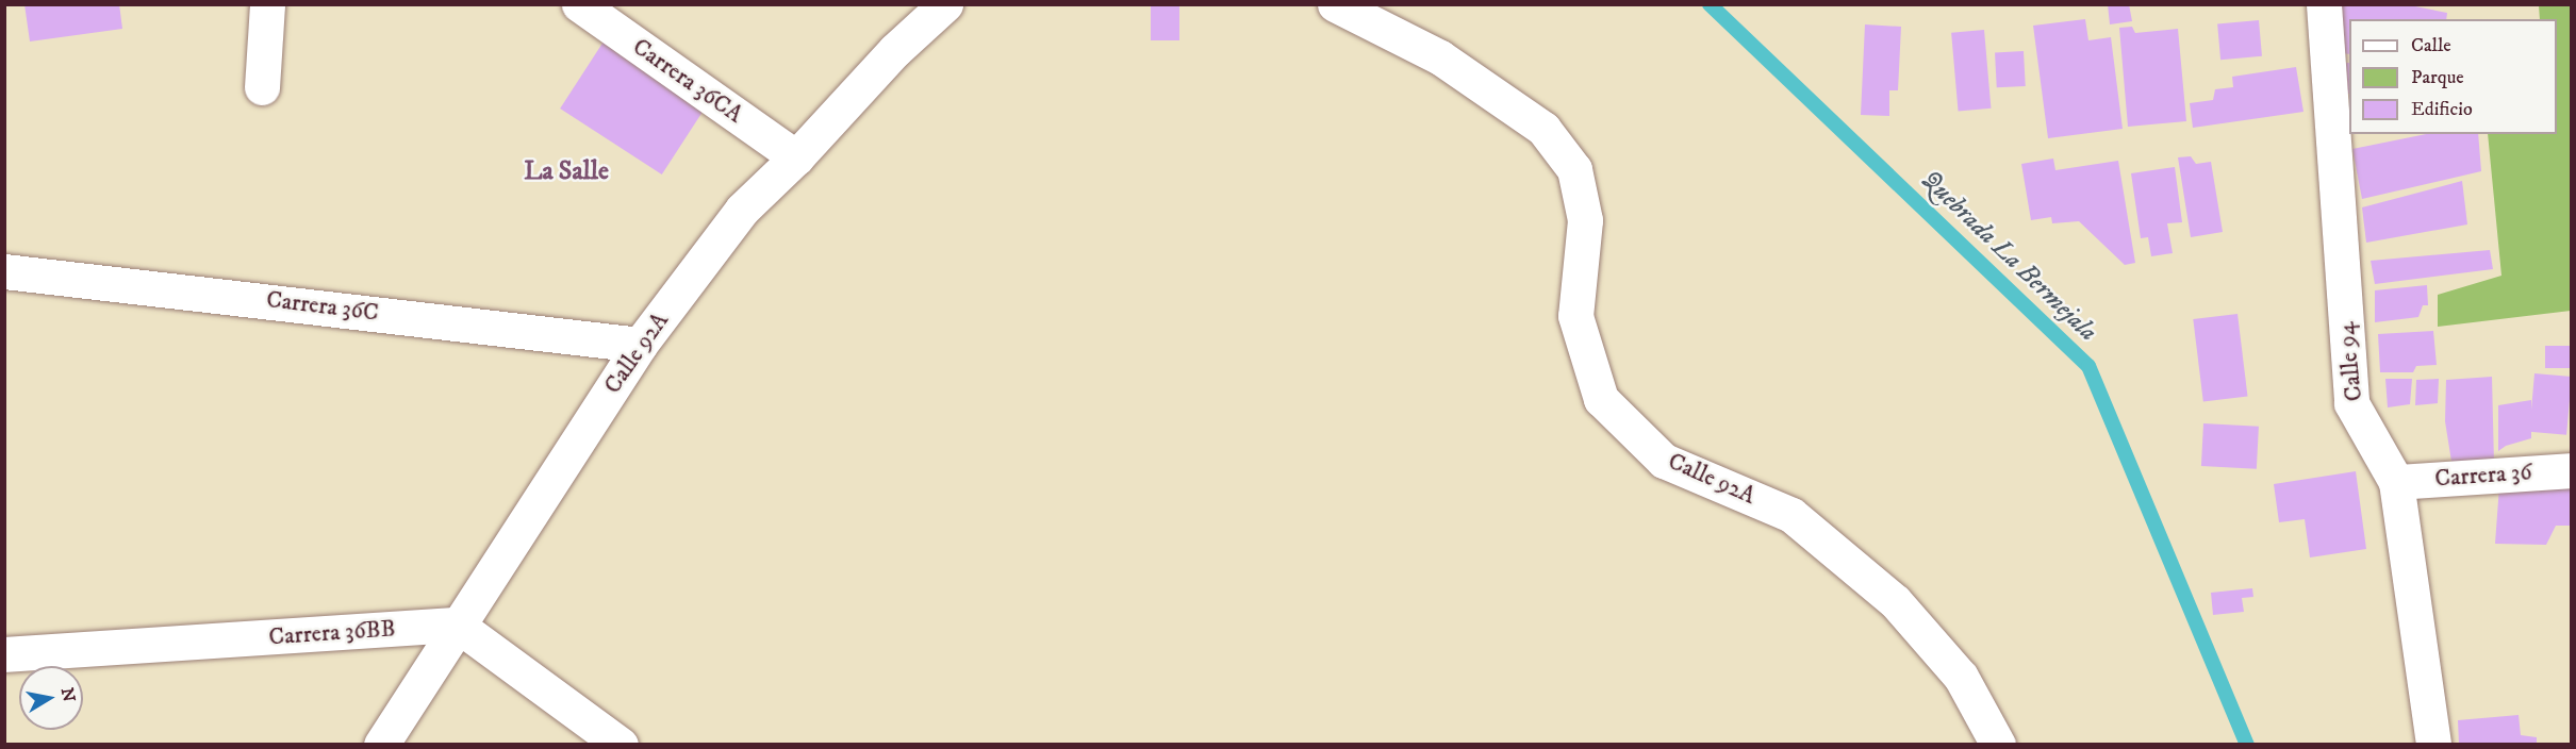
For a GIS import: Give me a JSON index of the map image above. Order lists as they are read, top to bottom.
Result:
{
  "streets": {
    "street": [
      "Carrera 36CA",
      "Carrera 36C",
      "Calle 92A",
      "Calle 94",
      "Carrera 36",
      "Carrera 36BB"
    ]
  },
  "crossings": [
    ["Carrera 36CA", "Calle 92A"],
    ["Carrera 36C", "Calle 92A"],
    ["Calle 92A", "Carrera 36BB"],
    ["Calle 94", "Carrera 36"]
  ],
  "districts": ["La Salle"],
  "water": ["Quebrada La Bermejala"],
  "legend": ["Calle", "Parque", "Edificio"],
  "north": "right"
}
